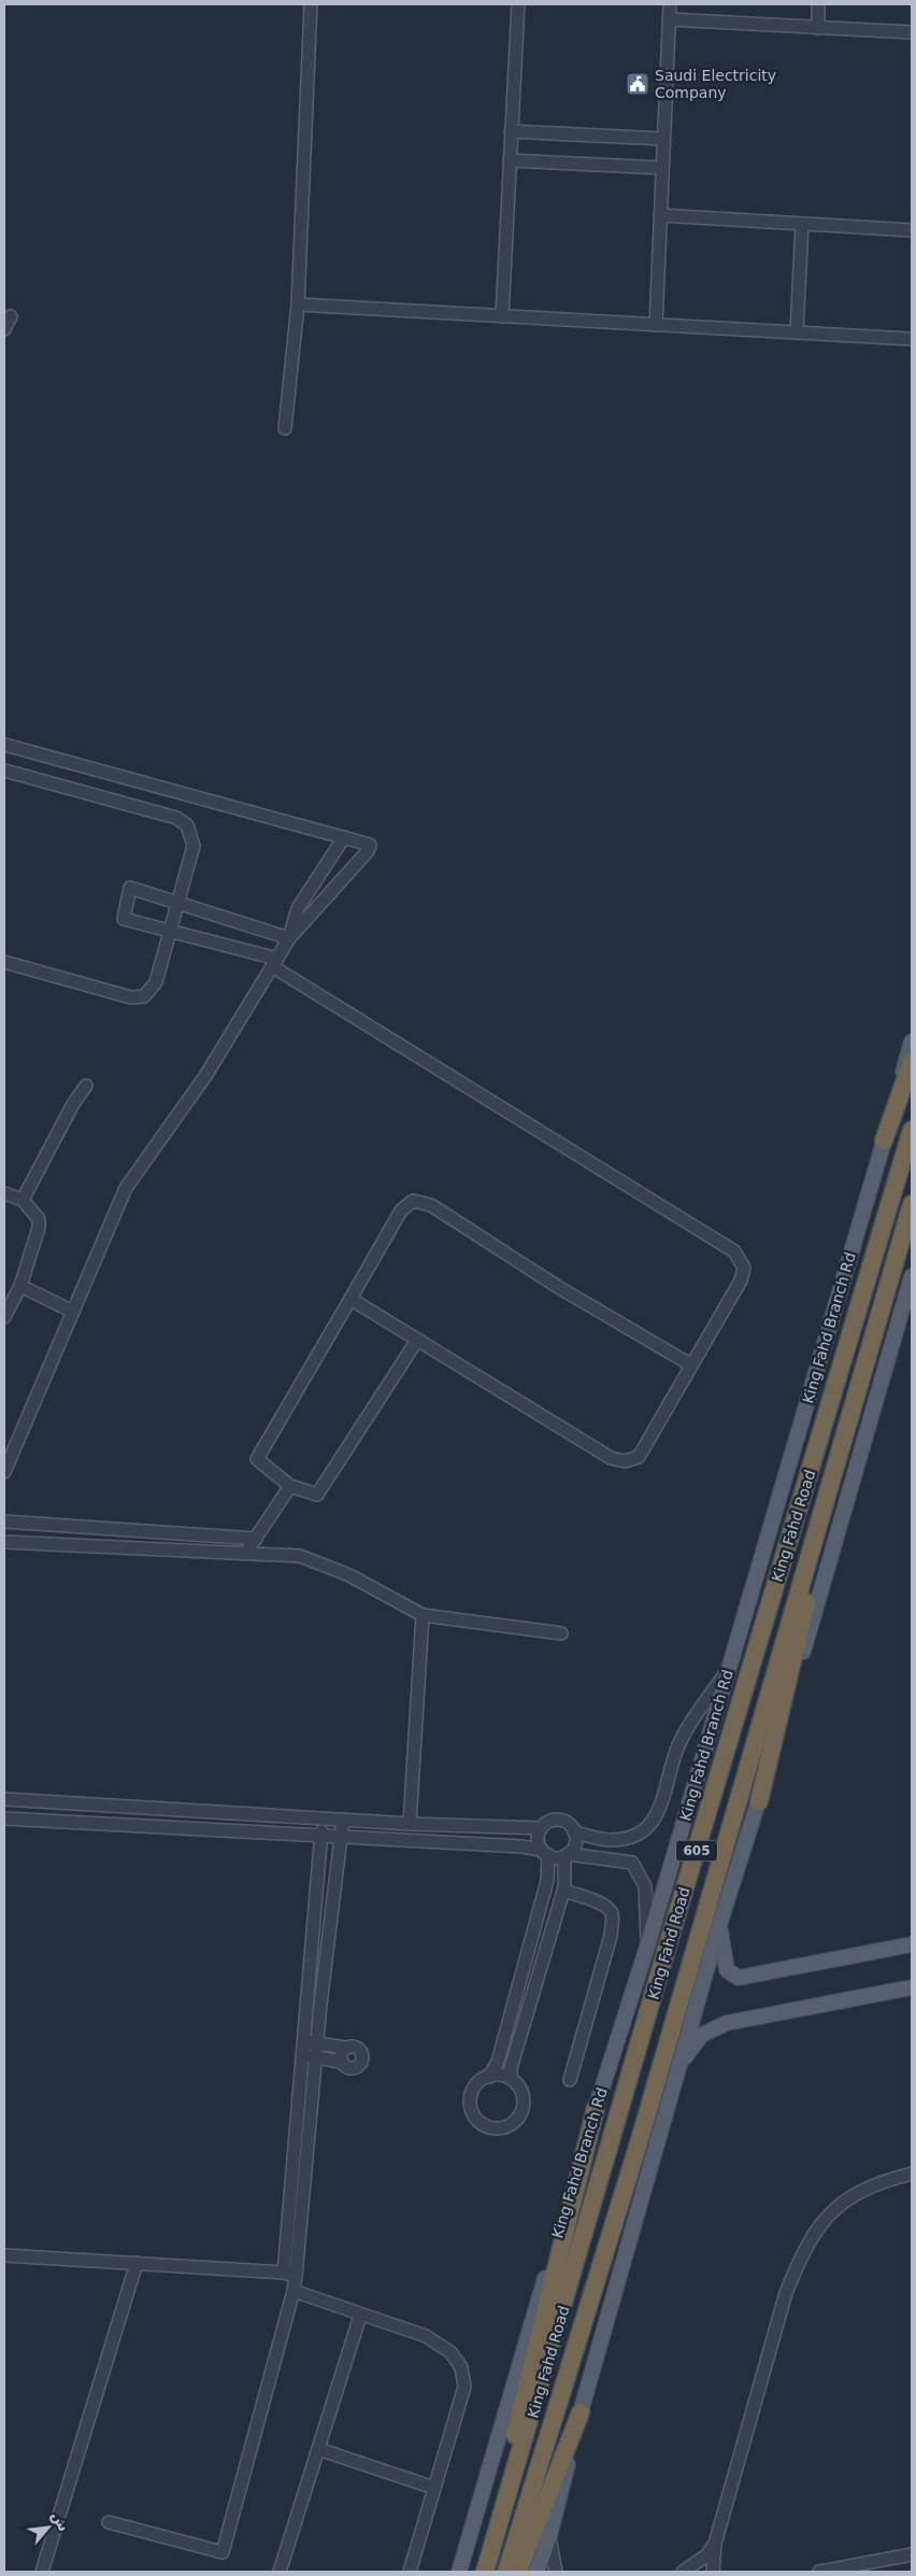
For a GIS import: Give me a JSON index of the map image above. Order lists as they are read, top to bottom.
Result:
{
  "streets": {
    "highway": ["King Fahd Road", "605"],
    "main road": ["King Fahd Branch Rd"]
  },
  "places": {
    "public building": ["Saudi Electricity Company"]
  },
  "north": "top right"
}
